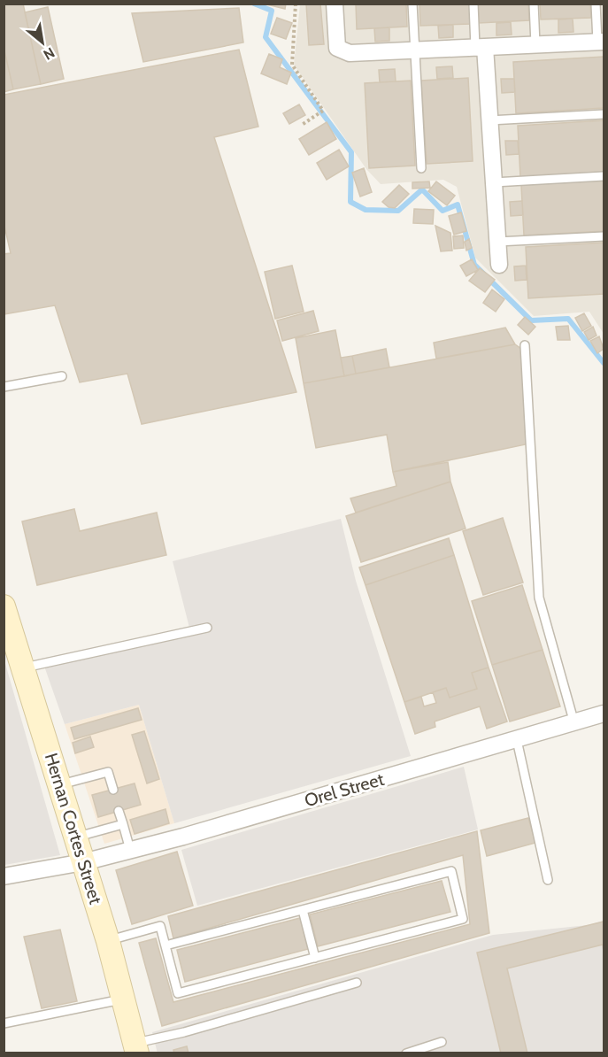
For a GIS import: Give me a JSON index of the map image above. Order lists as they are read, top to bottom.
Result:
{
  "streets": {
    "main road": ["Hernan Cortes Street"],
    "street": ["Orel Street"]
  },
  "crossings": [
    ["Orel Street", "Hernan Cortes Street"]
  ],
  "north": "bottom right"
}
